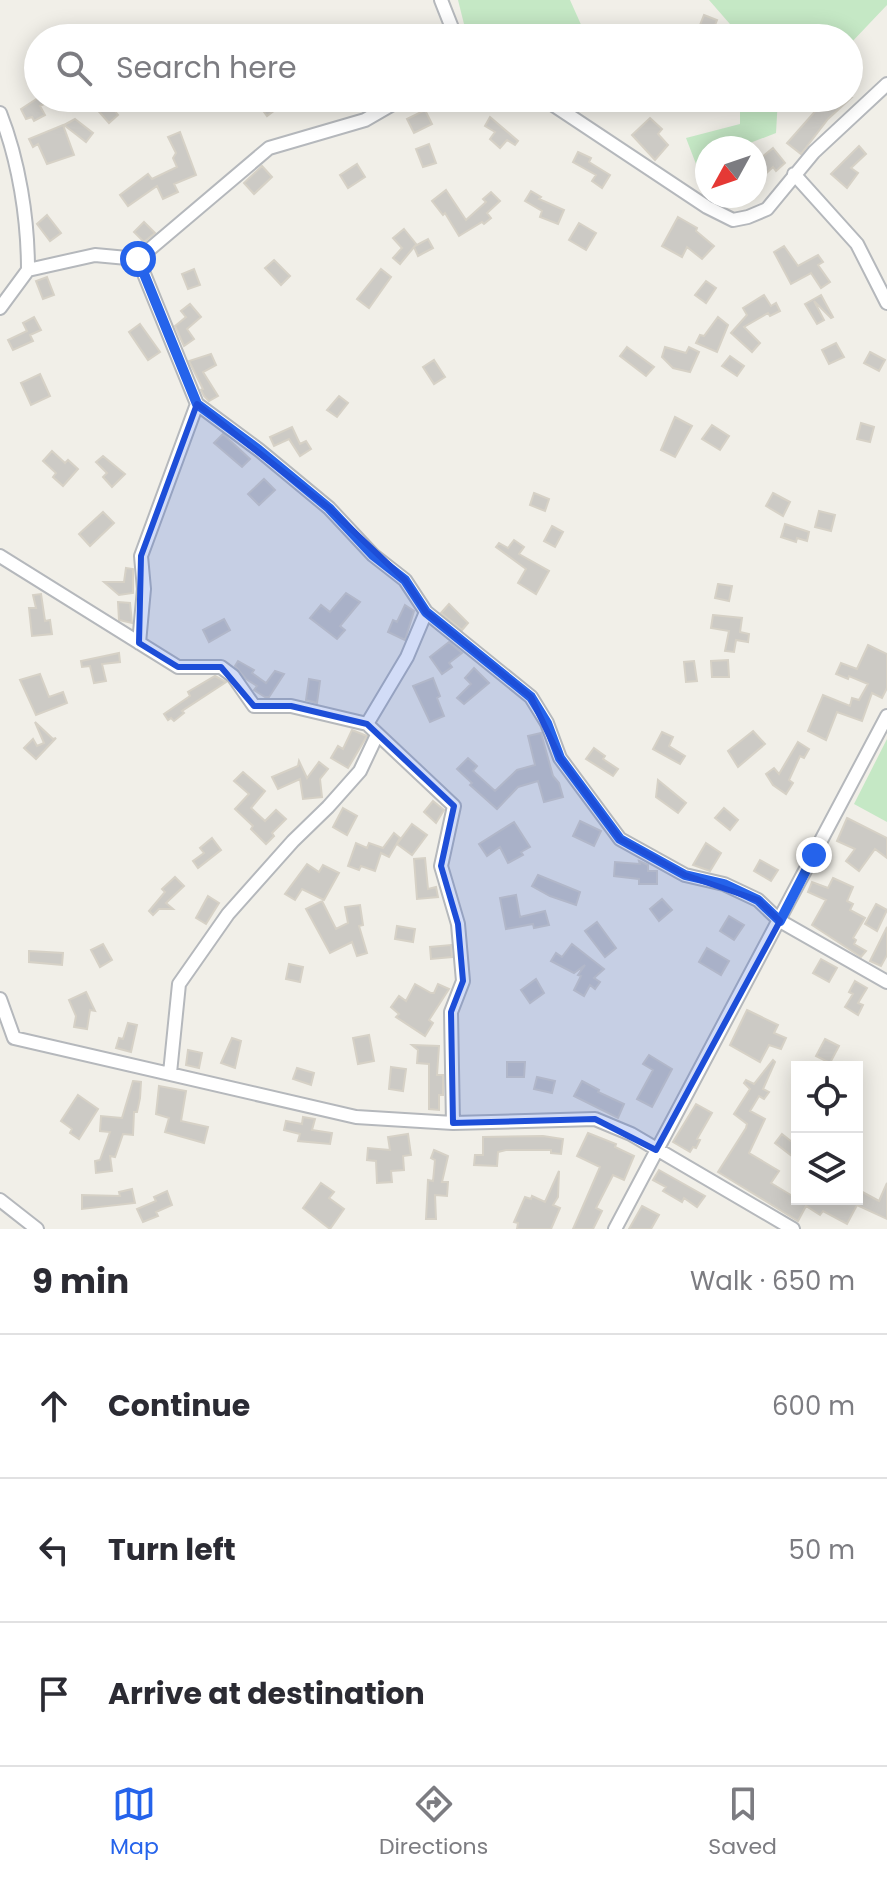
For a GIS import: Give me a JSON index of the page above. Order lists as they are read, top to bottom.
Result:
{
  "north": "bottom left",
  "page": {
    "search": "Search here",
    "heading": ["9 min", "Walk · 650 m"],
    "list": [
      ["Continue", "600 m"],
      ["Turn left", "50 m"],
      "Arrive at destination"
    ],
    "nav": ["Map", "Directions", "Saved"]
  }
}
